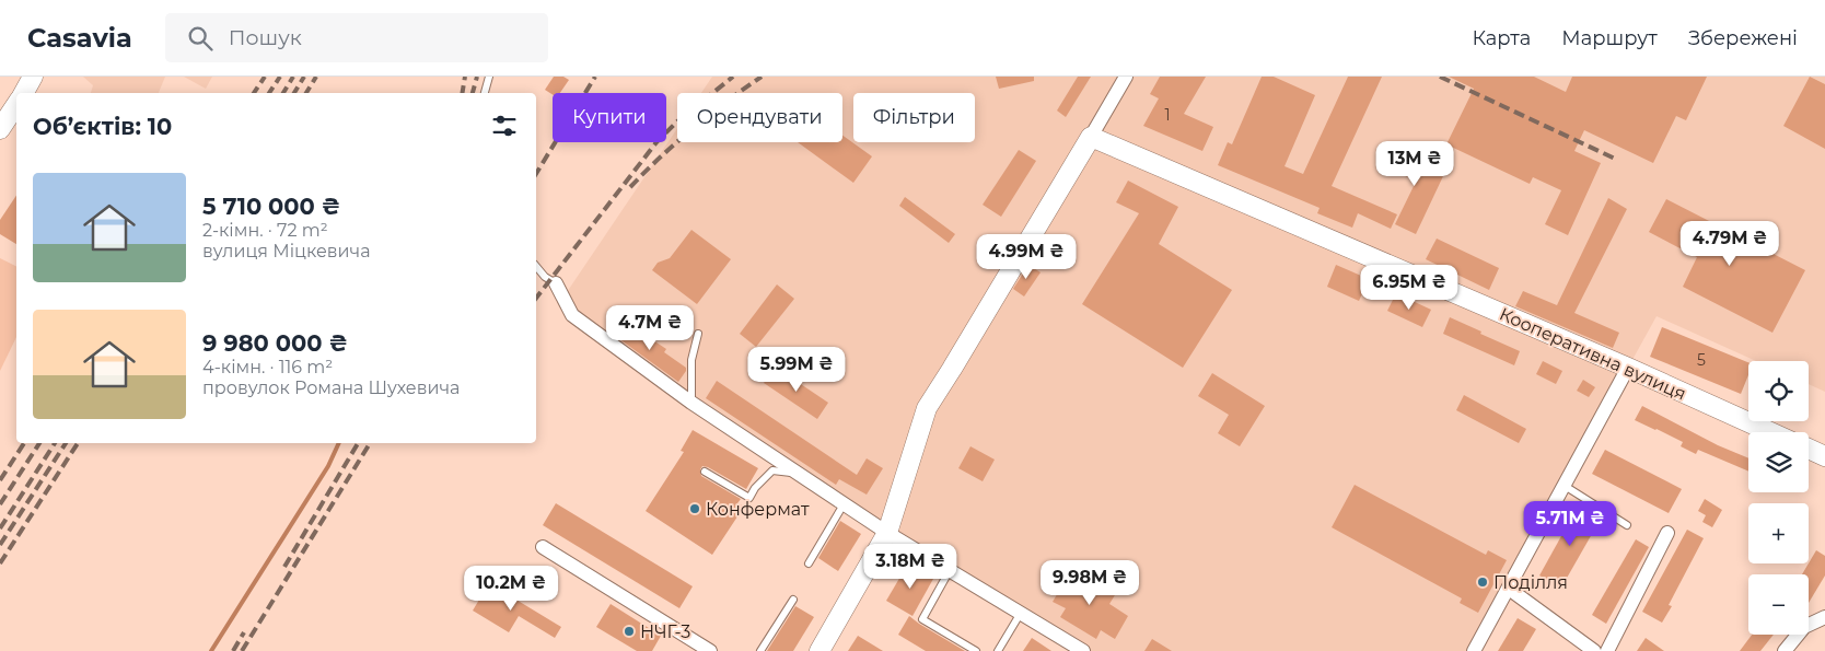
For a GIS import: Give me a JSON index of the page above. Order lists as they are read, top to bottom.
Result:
{
  "streets": {
    "street": ["Кооперативна вулиця"]
  },
  "places": ["Конфермат", "Поділля", "НЧГ-3"],
  "house_numbers": ["1", "5"],
  "page": {
    "header": "Casavia",
    "search": "Пошук",
    "nav": ["Карта", "Маршрут", "Збережені"],
    "chip": ["Купити", "Орендувати", "Фільтри"],
    "heading": "Об’єктів: 10",
    "price": [
      "13M ₴",
      "4.79M ₴",
      "4.99M ₴",
      "6.95M ₴",
      "4.7M ₴",
      "5.99M ₴",
      "5.71M ₴",
      "3.18M ₴",
      "9.98M ₴",
      "10.2M ₴"
    ],
    "list": [
      {
        "name": "5 710 000 ₴",
        "note": "2-кімн. · 72 m² · вулиця Міцкевича"
      },
      {
        "name": "9 980 000 ₴",
        "note": "4-кімн. · 116 m² · провулок Романа Шухевича"
      }
    ],
    "map_buttons": ["+", "−"]
  }
}
